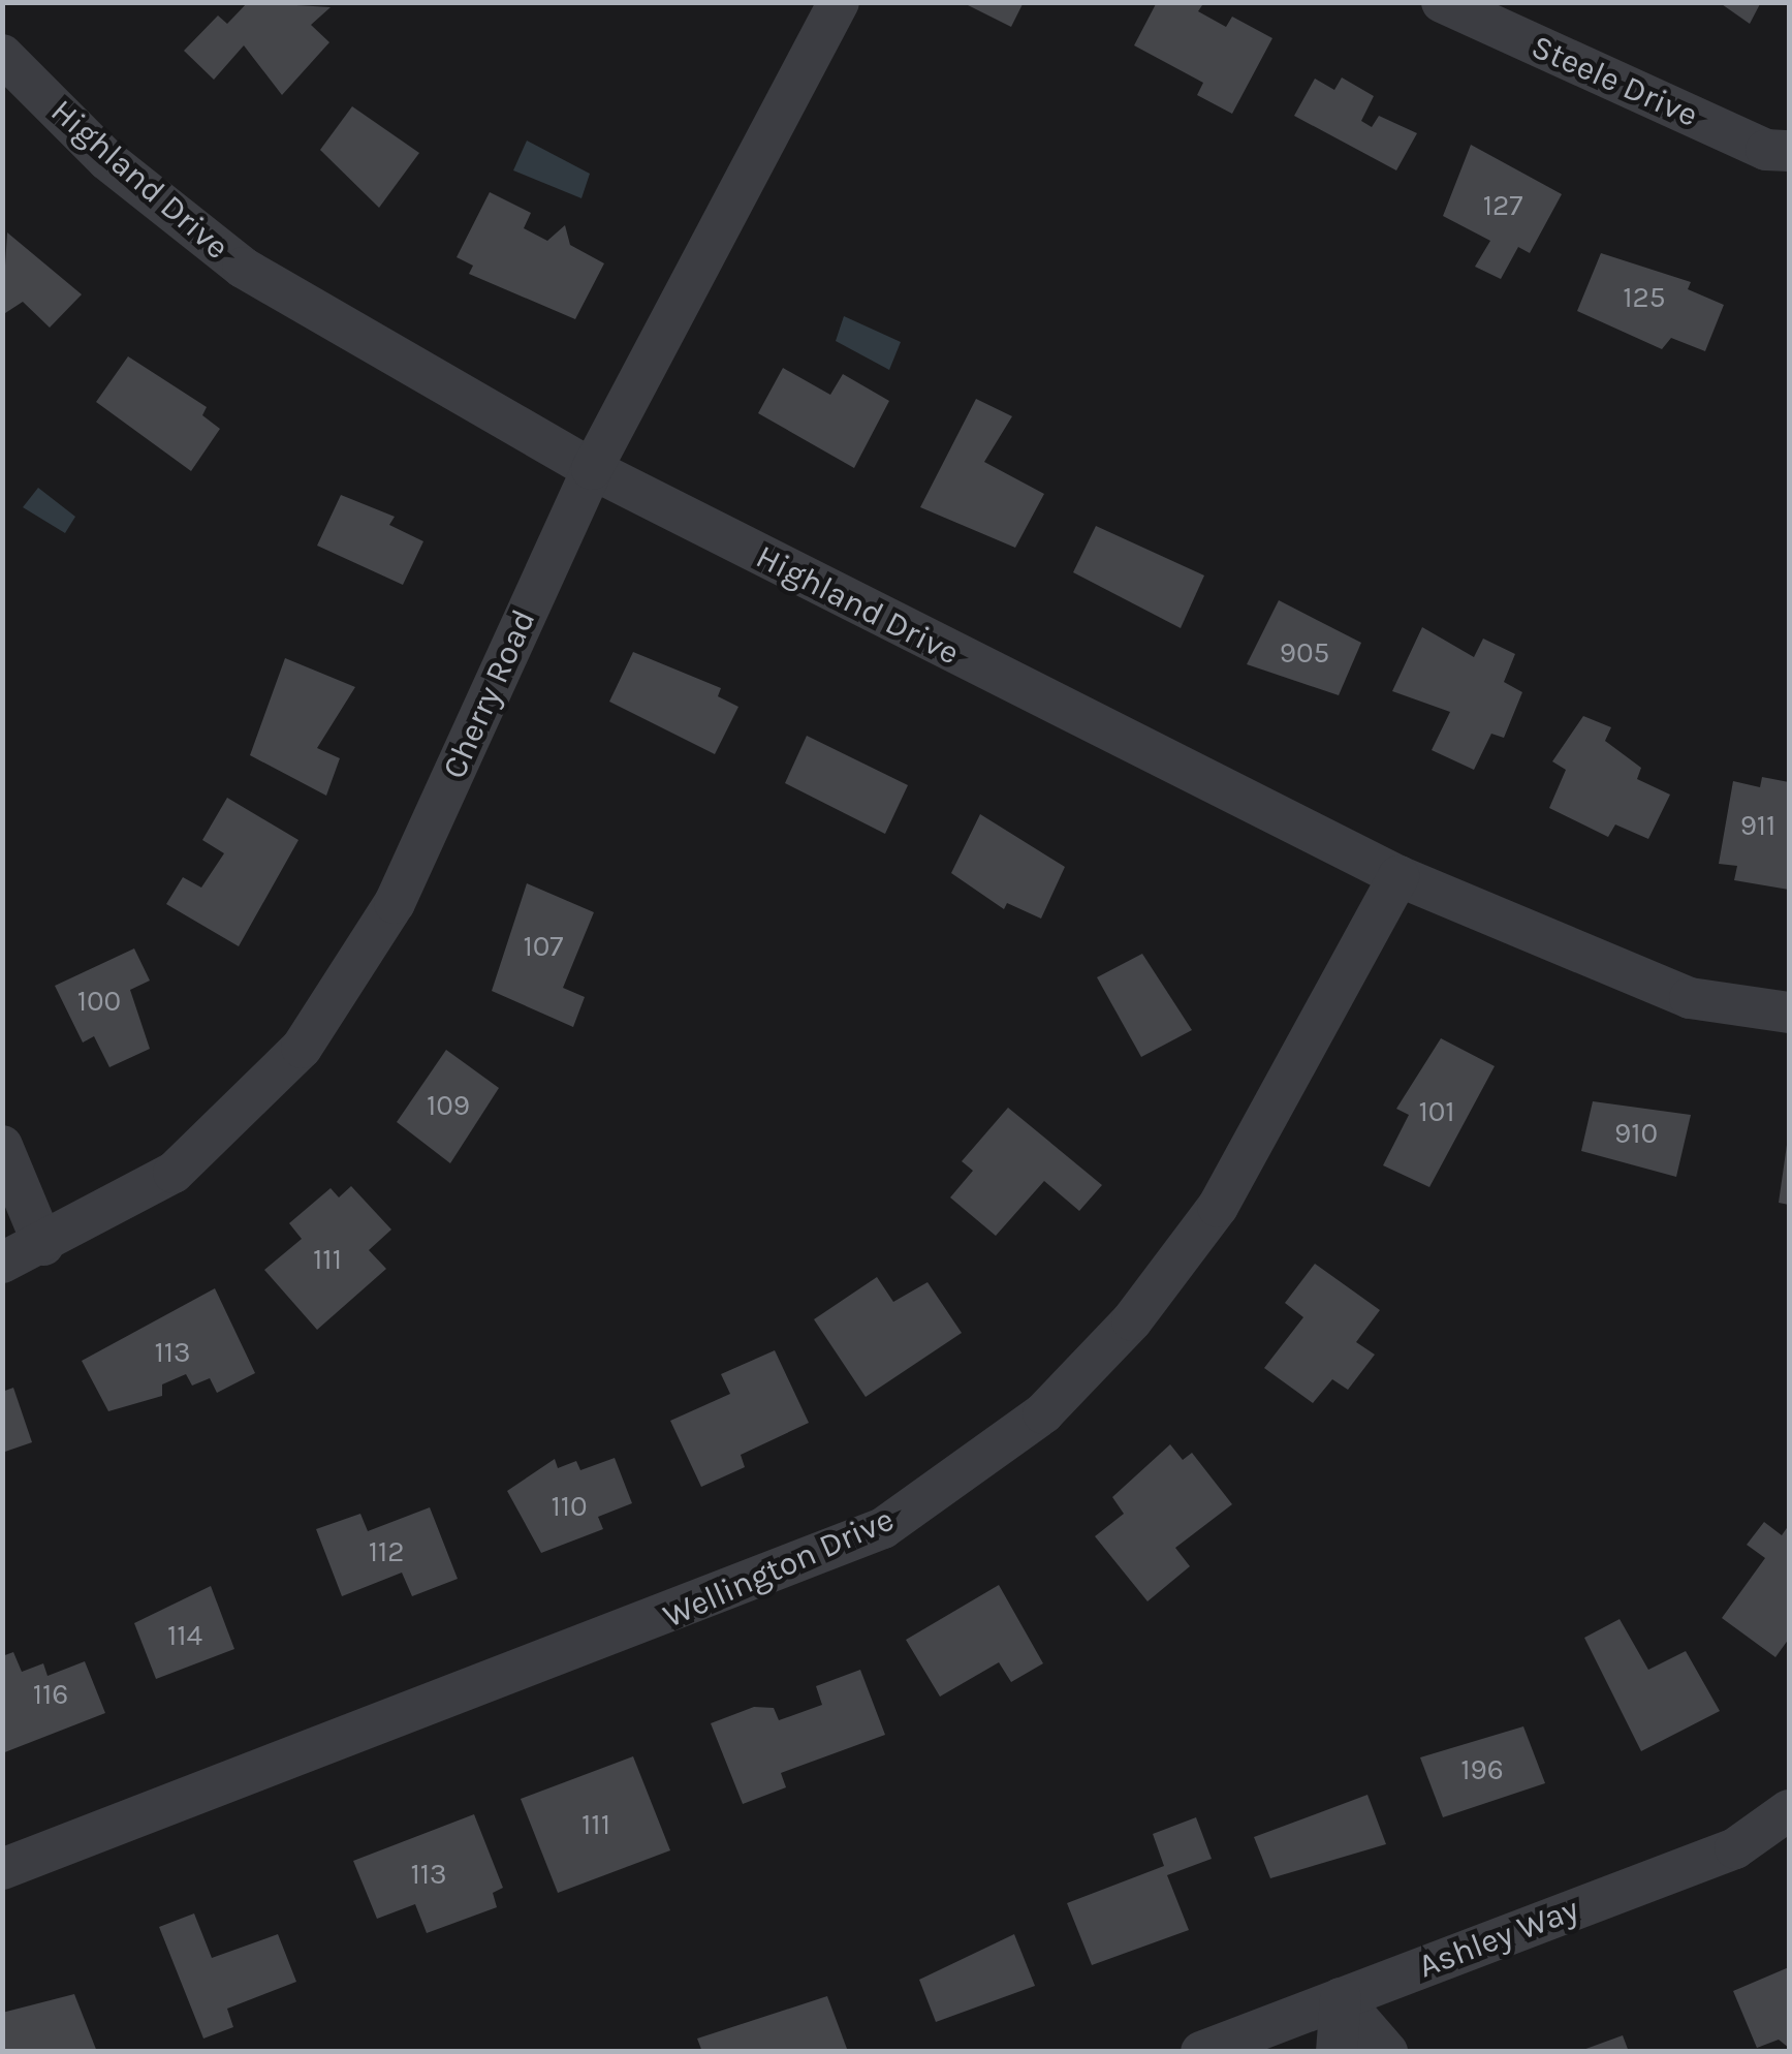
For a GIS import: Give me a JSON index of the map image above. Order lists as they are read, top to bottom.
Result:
{
  "streets": {
    "street": [
      "Steele Drive",
      "Highland Drive",
      "Cherry Road",
      "Wellington Drive",
      "Ashley Way"
    ]
  },
  "crossings": [
    ["Highland Drive", "Cherry Road"],
    ["Highland Drive", "Wellington Drive"]
  ],
  "house_numbers": [
    "127",
    "125",
    "905",
    "911",
    "107",
    "100",
    "109",
    "101",
    "910",
    "111",
    "113",
    "110",
    "112",
    "114",
    "116",
    "196",
    "111",
    "113"
  ]
}
